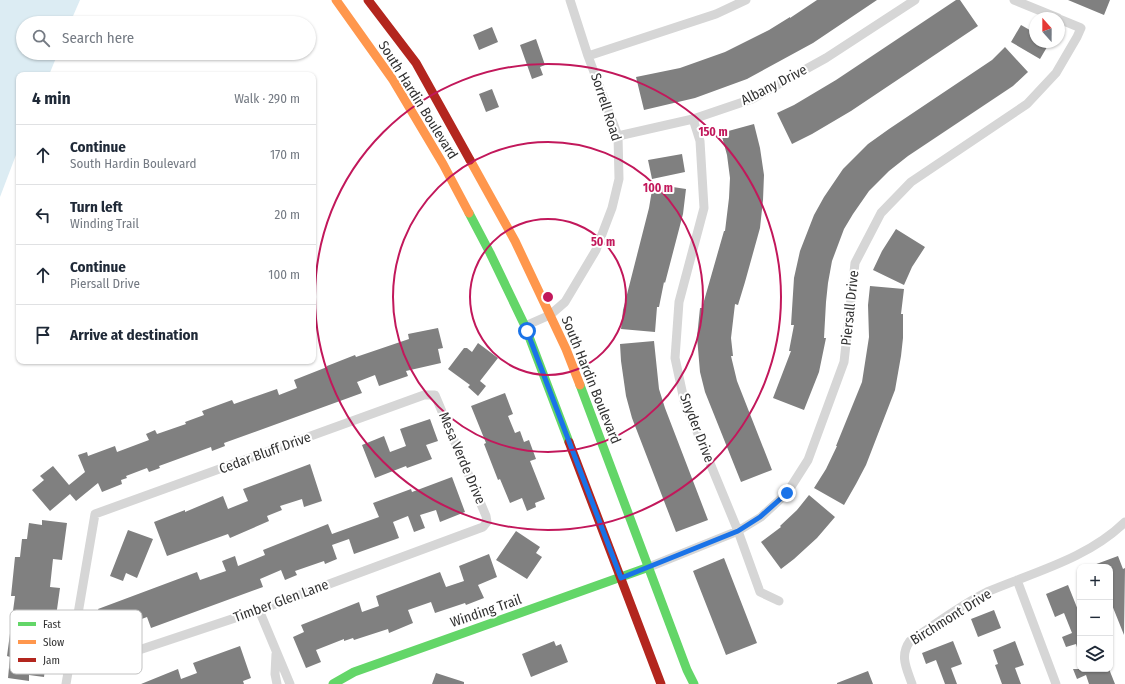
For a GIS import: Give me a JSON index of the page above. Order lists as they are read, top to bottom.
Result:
{
  "streets": {
    "main road": ["South Hardin Boulevard", "Winding Trail"],
    "street": [
      "Albany Drive",
      "Sorrell Road",
      "Piersall Drive",
      "Snyder Drive",
      "Cedar Bluff Drive",
      "Mesa Verde Drive",
      "Timber Glen Lane",
      "Birchmont Drive"
    ]
  },
  "crossings": [
    ["Albany Drive", "Sorrell Road"],
    ["Albany Drive", "Snyder Drive"],
    ["South Hardin Boulevard", "Sorrell Road"],
    ["South Hardin Boulevard", "Piersall Drive"],
    ["South Hardin Boulevard", "Winding Trail"],
    ["Piersall Drive", "Snyder Drive"],
    ["Piersall Drive", "Winding Trail"],
    ["Cedar Bluff Drive", "Mesa Verde Drive"],
    ["Mesa Verde Drive", "Timber Glen Lane"]
  ],
  "legend": ["Fast", "Slow", "Jam"],
  "north": "top",
  "page": {
    "search": "Search here",
    "heading": ["4 min", "Walk · 290 m"],
    "list": [
      ["Continue", "South Hardin Boulevard", "170 m"],
      ["Turn left", "Winding Trail", "20 m"],
      ["Continue", "Piersall Drive", "100 m"],
      "Arrive at destination"
    ],
    "map_buttons": ["+", "−"]
  },
  "rings": ["150 m", "100 m", "50 m"]
}
